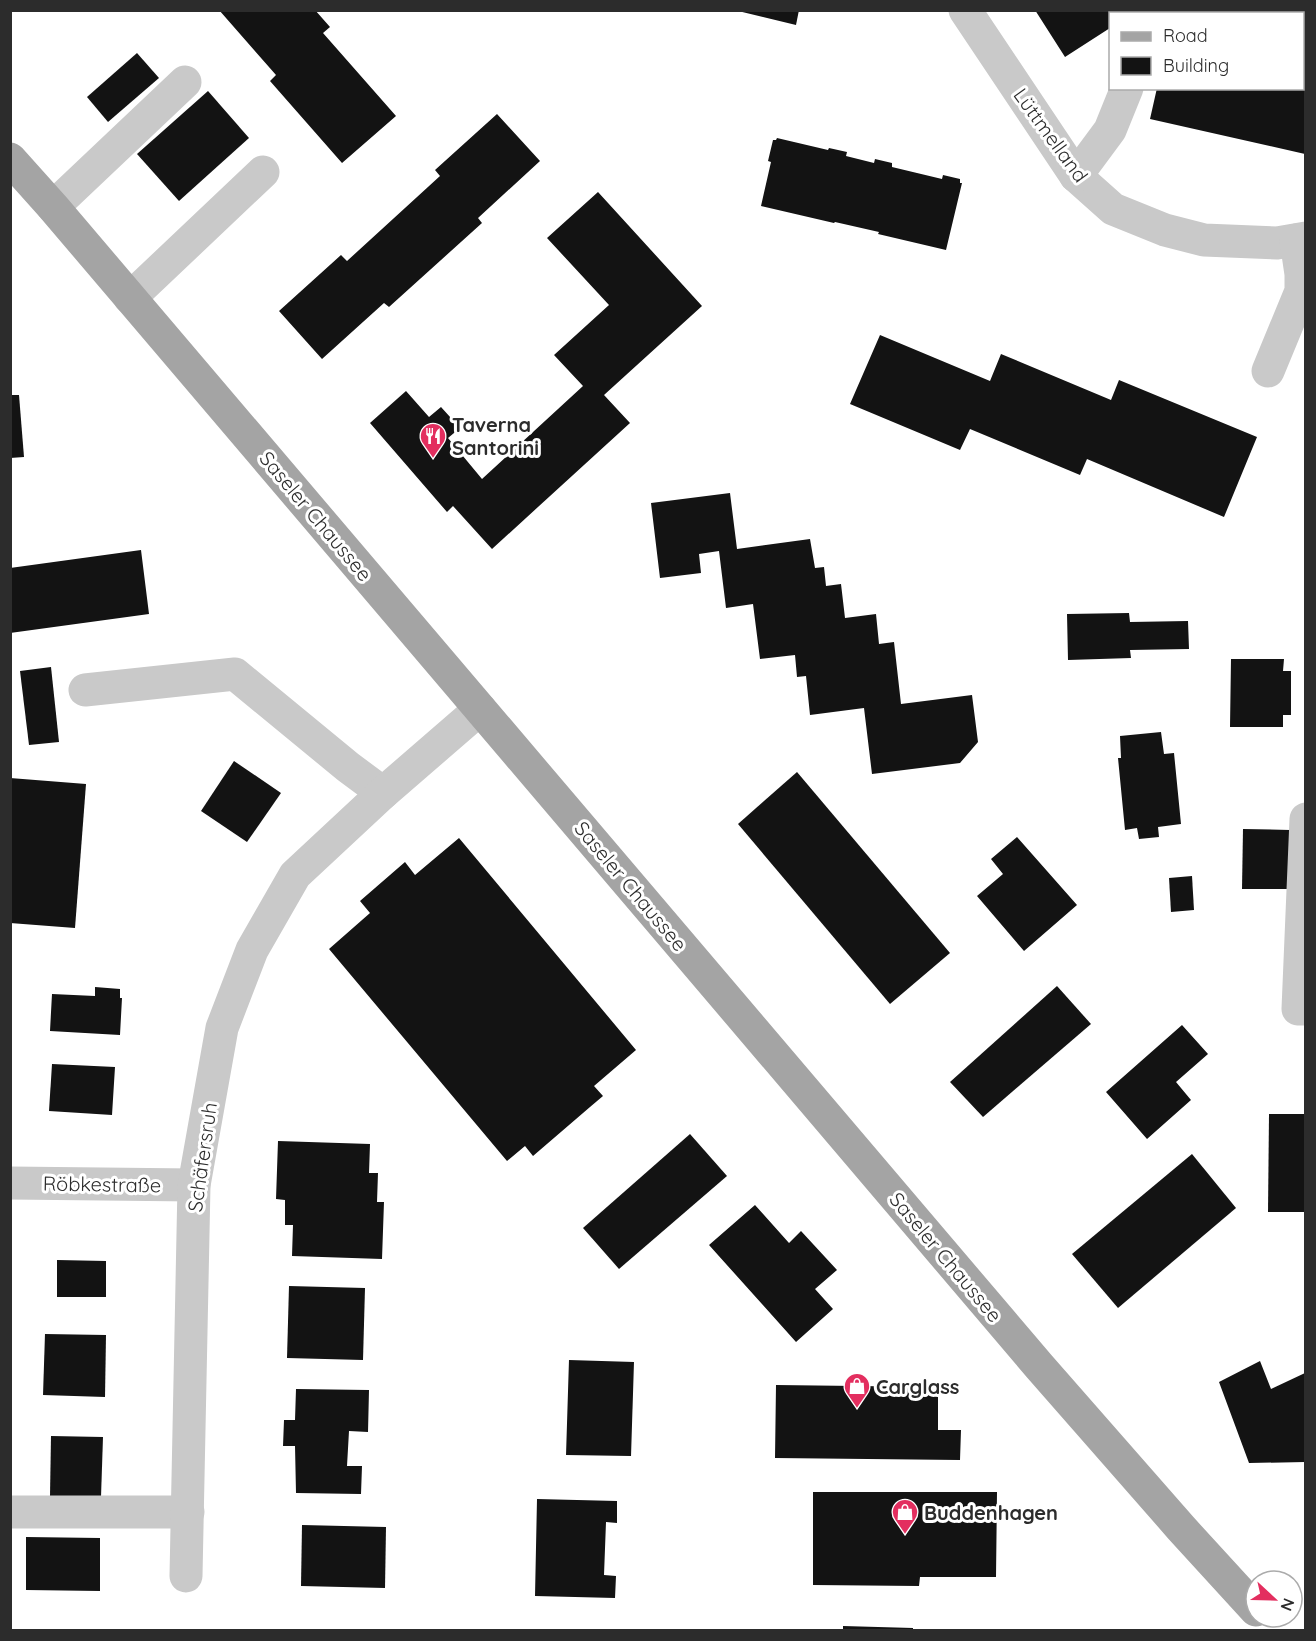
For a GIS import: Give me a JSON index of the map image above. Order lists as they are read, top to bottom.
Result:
{
  "streets": {
    "main road": ["Saseler Chaussee"],
    "street": ["Lüttmelland", "Schäfersruh", "Röbkestraße"]
  },
  "crossings": [
    ["Saseler Chaussee", "Schäfersruh"],
    ["Schäfersruh", "Röbkestraße"]
  ],
  "places": {
    "restaurant": ["Taverna Santorini"],
    "shop": ["Carglass", "Buddenhagen"]
  },
  "legend": ["Road", "Building"],
  "north": "right"
}
